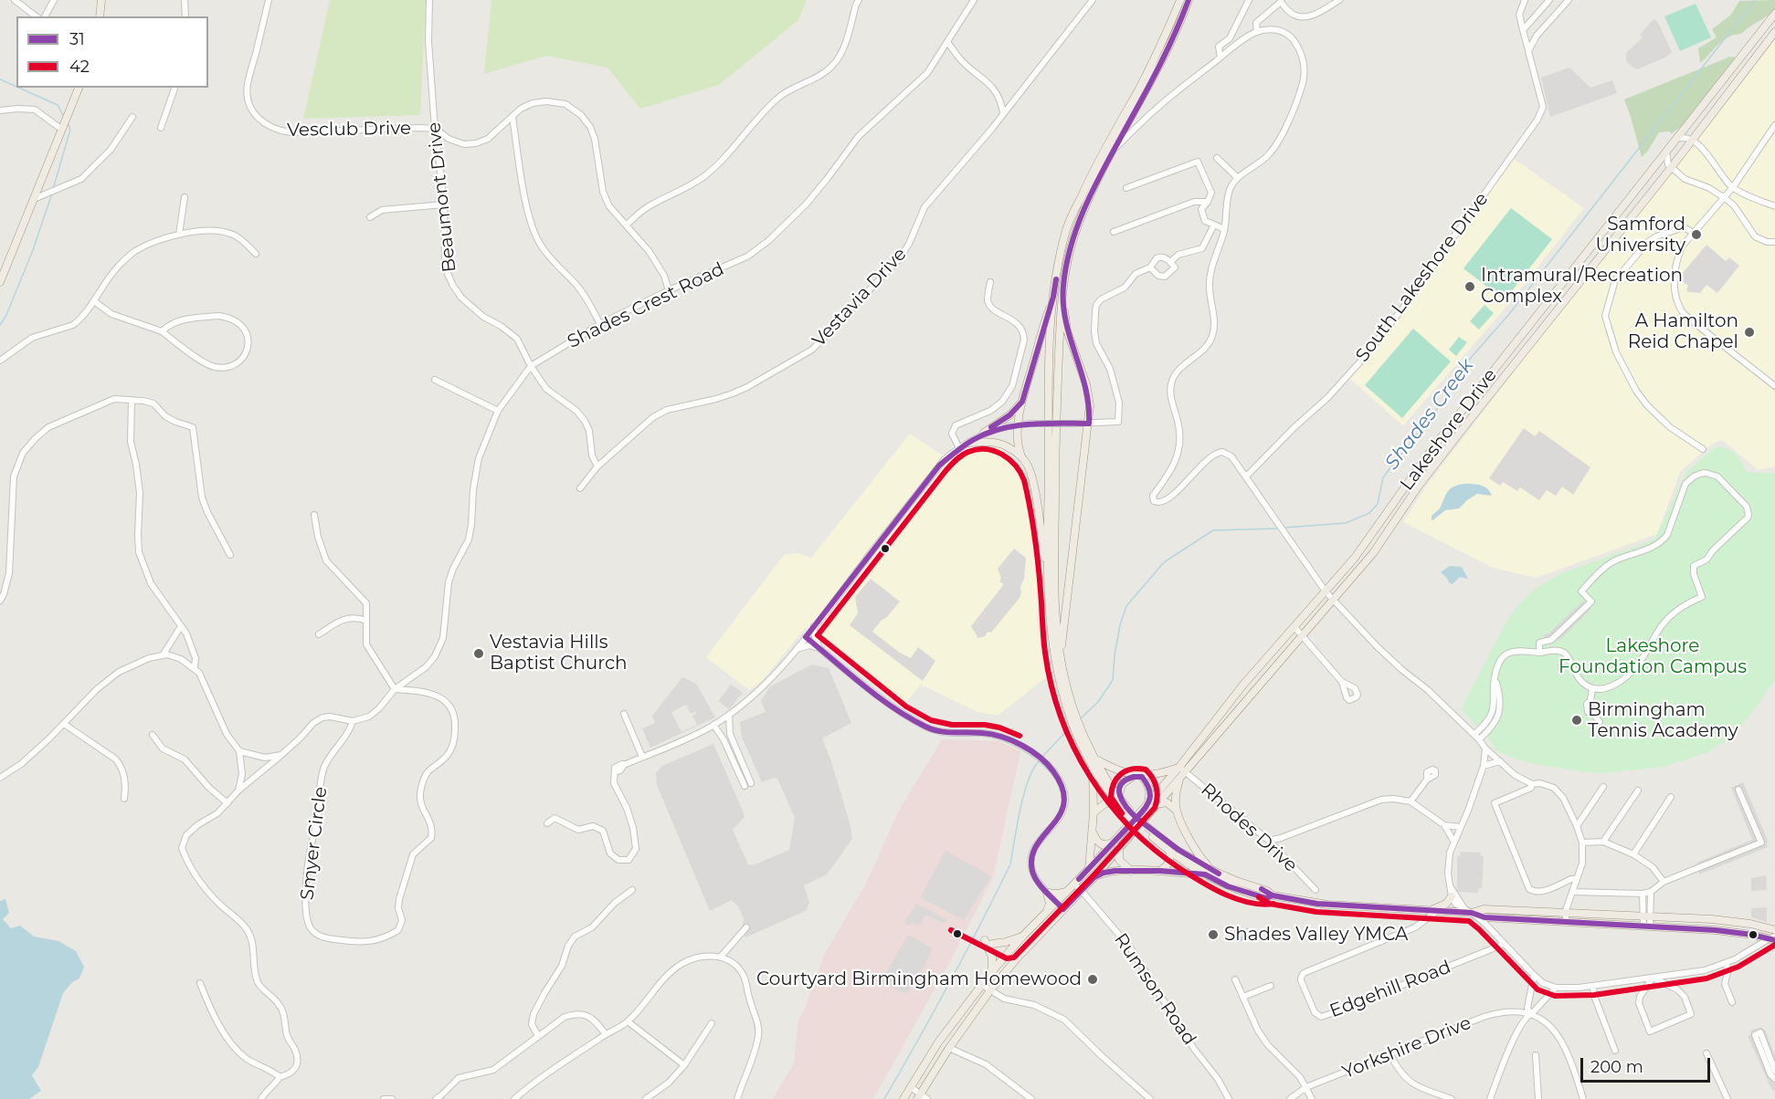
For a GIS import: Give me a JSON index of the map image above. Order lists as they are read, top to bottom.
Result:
{
  "streets": {
    "main road": ["Lakeshore Drive"],
    "street": [
      "Vesclub Drive",
      "Beaumont Drive",
      "South Lakeshore Drive",
      "Vestavia Drive",
      "Shades Crest Road",
      "Rhodes Drive",
      "Smyer Circle",
      "Rumson Road",
      "Edgehill Road",
      "Yorkshire Drive"
    ]
  },
  "crossings": [
    ["Vesclub Drive", "Beaumont Drive"],
    ["Beaumont Drive", "Vestavia Drive"],
    ["Beaumont Drive", "Shades Crest Road"],
    ["Shades Crest Road", "Smyer Circle"],
    ["Lakeshore Drive", "Rhodes Drive"]
  ],
  "water": ["Shades Creek"],
  "parks": ["Lakeshore Foundation Campus"],
  "places": [
    "Samford University",
    "Intramural/Recreation Complex",
    "A Hamilton Reid Chapel",
    "Vestavia Hills Baptist Church",
    "Birmingham Tennis Academy",
    "Shades Valley YMCA",
    "Courtyard Birmingham Homewood"
  ],
  "lines": ["transit line 31", "transit line 42"],
  "legend": ["31", "42"],
  "scale_bar": "200 m"
}
